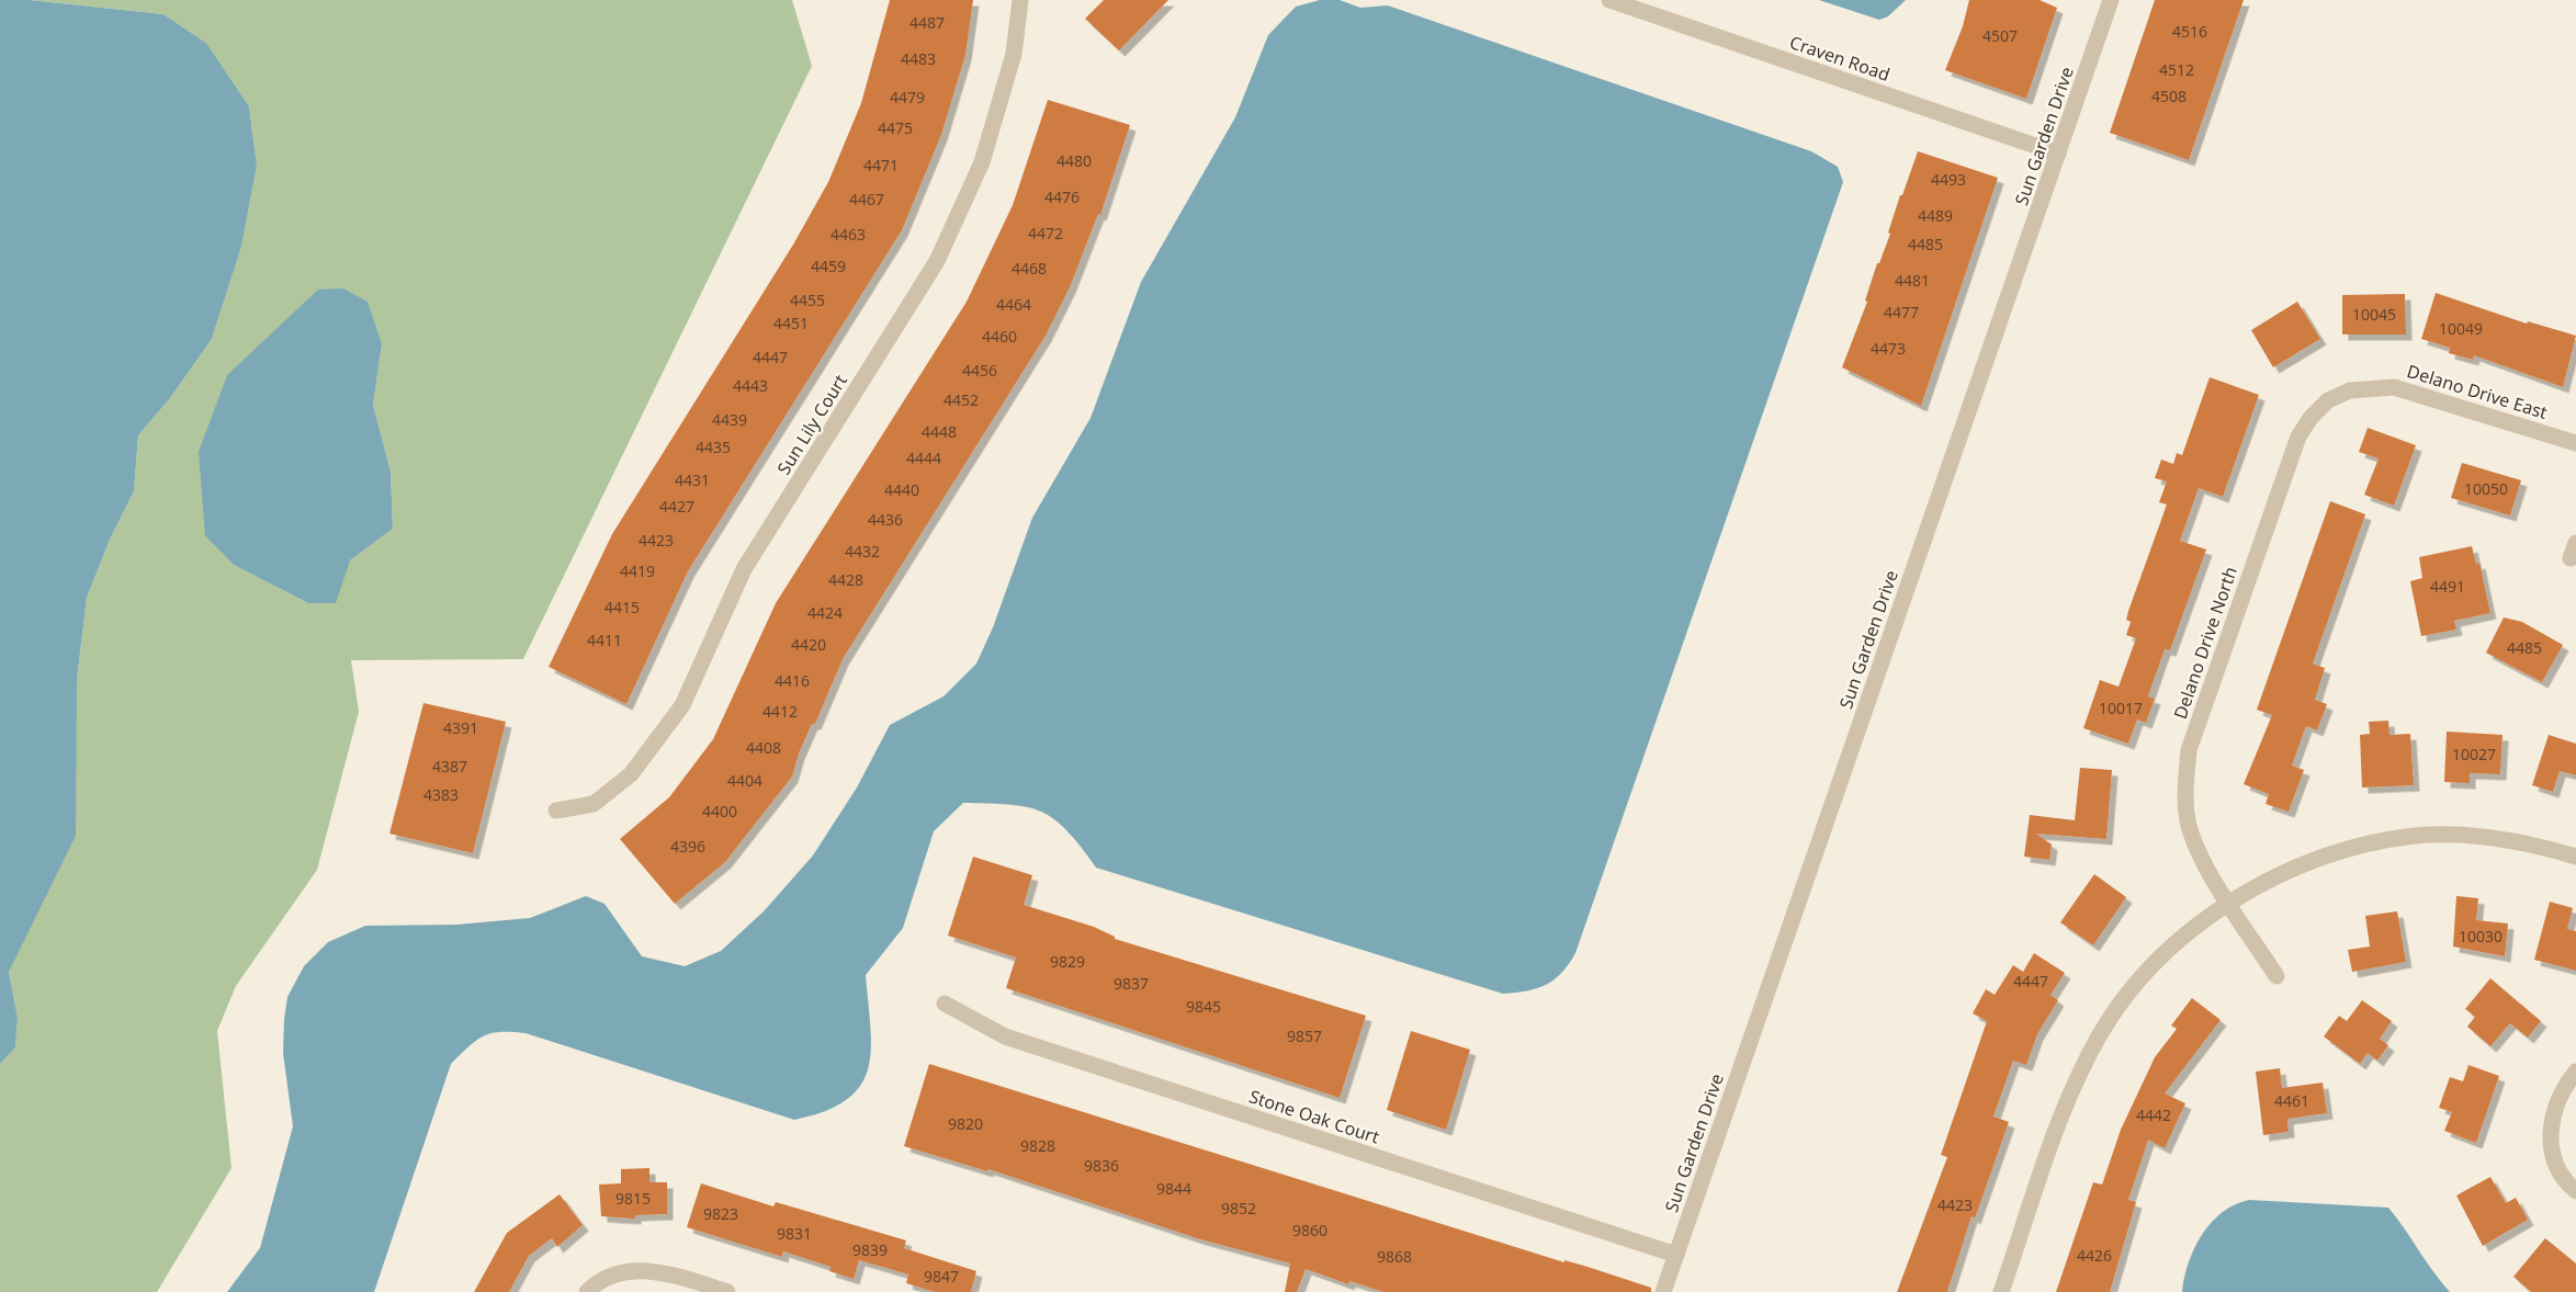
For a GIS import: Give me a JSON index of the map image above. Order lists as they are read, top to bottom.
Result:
{
  "streets": {
    "street": [
      "Craven Road",
      "Sun Garden Drive",
      "Delano Drive East",
      "Sun Lily Court",
      "Delano Drive North",
      "Stone Oak Court"
    ]
  },
  "crossings": [
    ["Craven Road", "Sun Garden Drive"],
    ["Sun Garden Drive", "Stone Oak Court"],
    ["Delano Drive East", "Delano Drive North"]
  ],
  "house_numbers": [
    "4487",
    "4516",
    "4507",
    "4483",
    "4512",
    "4508",
    "4479",
    "4475",
    "4480",
    "4471",
    "4493",
    "4476",
    "4467",
    "4489",
    "4472",
    "4463",
    "4485",
    "4459",
    "4468",
    "4481",
    "4455",
    "4464",
    "4477",
    "10045",
    "4451",
    "10049",
    "4460",
    "4473",
    "4447",
    "4456",
    "4443",
    "4452",
    "4439",
    "4448",
    "4435",
    "4444",
    "4431",
    "10050",
    "4440",
    "4427",
    "4436",
    "4423",
    "4432",
    "4419",
    "4428",
    "4491",
    "4415",
    "4424",
    "4411",
    "4420",
    "4485",
    "4416",
    "10017",
    "4412",
    "4391",
    "4408",
    "10027",
    "4387",
    "4404",
    "4383",
    "4400",
    "4396",
    "10030",
    "9829",
    "4447",
    "9837",
    "9845",
    "9857",
    "4461",
    "4442",
    "9820",
    "9828",
    "9836",
    "9844",
    "9815",
    "4423",
    "9852",
    "9823",
    "9860",
    "9831",
    "9839",
    "4426",
    "9868",
    "9847"
  ]
}
